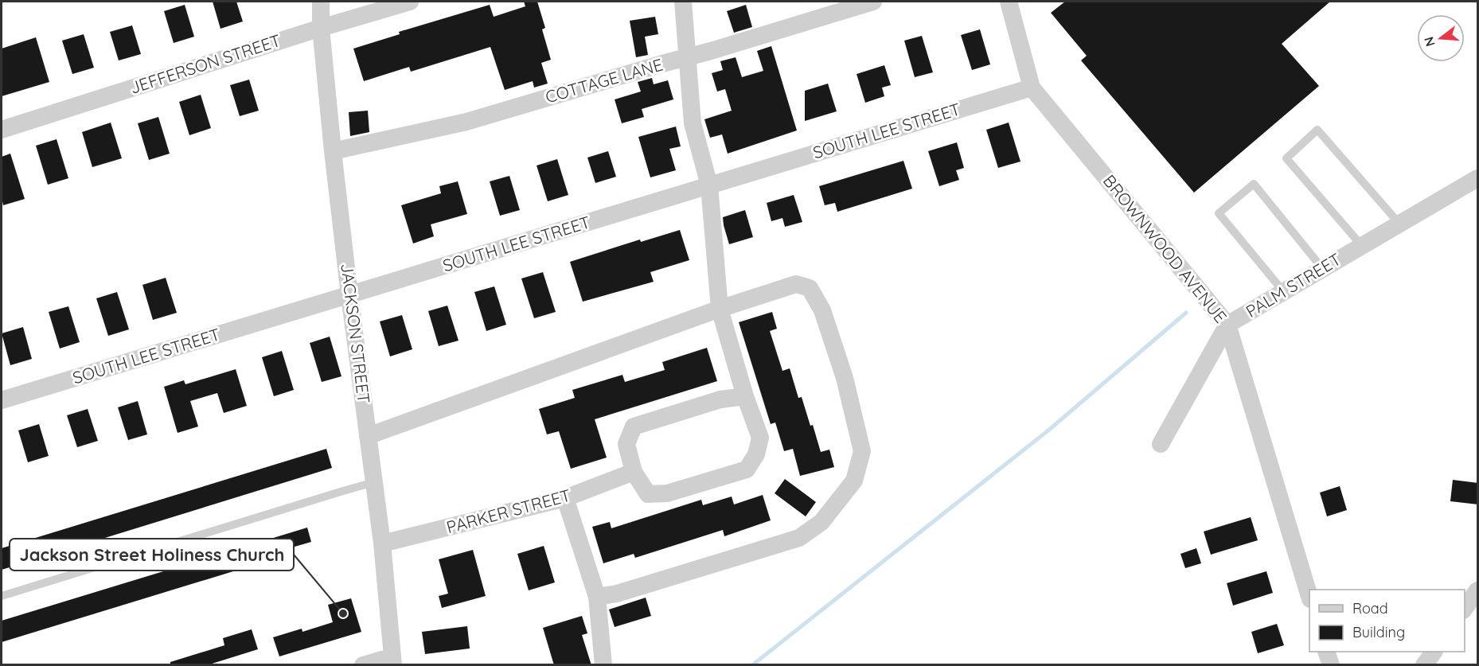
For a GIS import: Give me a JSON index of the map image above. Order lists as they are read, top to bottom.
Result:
{
  "streets": {
    "street": [
      "JEFFERSON STREET",
      "COTTAGE LANE",
      "SOUTH LEE STREET",
      "BROWNWOOD AVENUE",
      "PALM STREET",
      "JACKSON STREET",
      "PARKER STREET"
    ]
  },
  "crossings": [
    ["JEFFERSON STREET", "JACKSON STREET"],
    ["COTTAGE LANE", "JACKSON STREET"],
    ["SOUTH LEE STREET", "BROWNWOOD AVENUE"],
    ["SOUTH LEE STREET", "JACKSON STREET"],
    ["BROWNWOOD AVENUE", "PALM STREET"],
    ["JACKSON STREET", "PARKER STREET"]
  ],
  "places": ["Jackson Street Holiness Church"],
  "legend": ["Road", "Building"],
  "north": "left"
}
